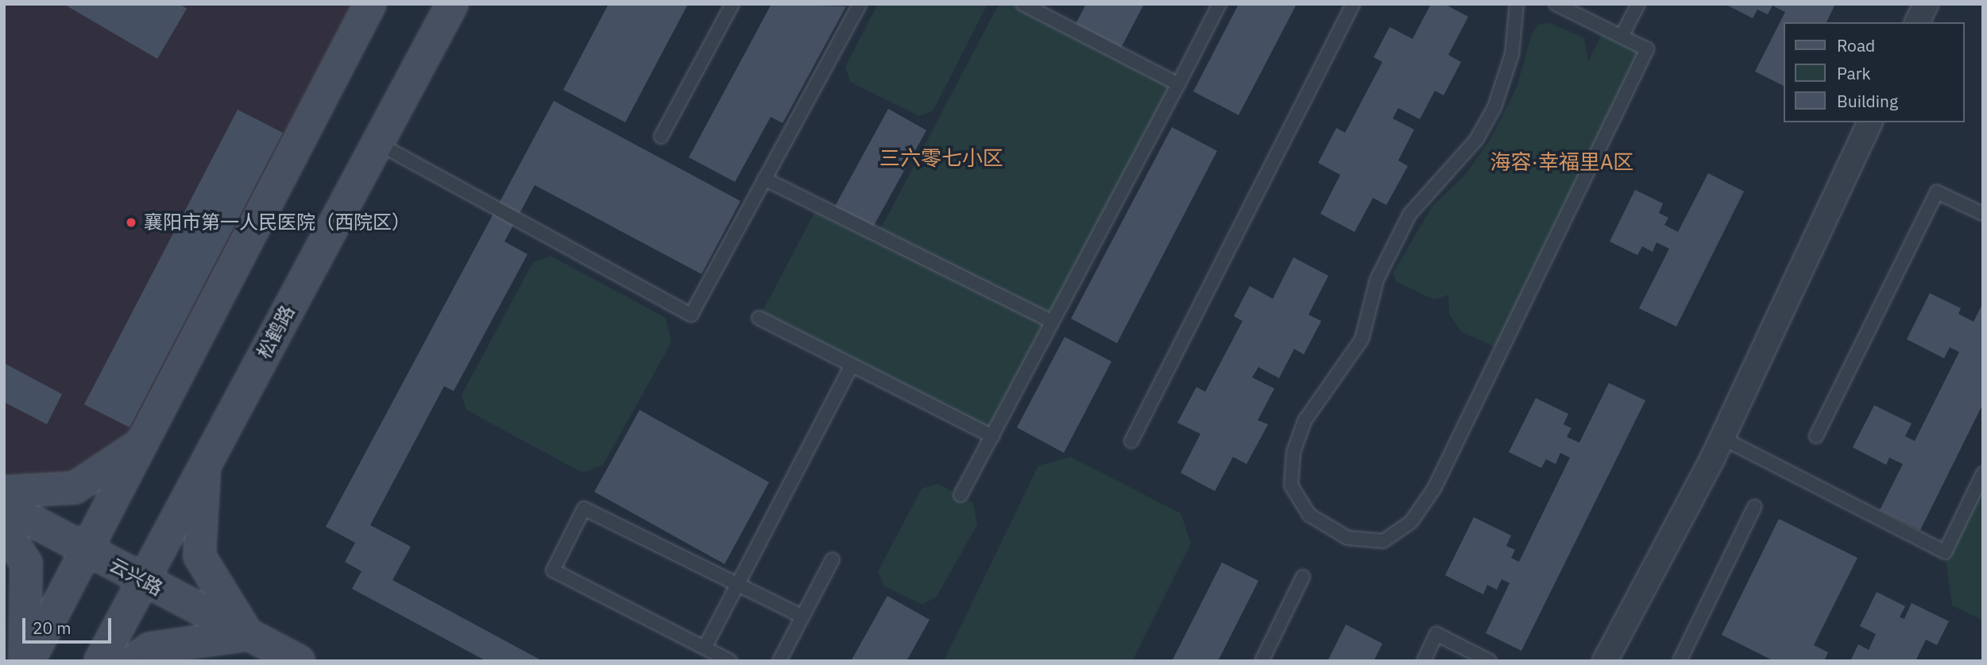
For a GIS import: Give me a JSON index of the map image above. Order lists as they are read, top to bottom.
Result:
{
  "streets": {
    "main road": ["松鹤路", "云兴路"]
  },
  "crossings": [
    ["松鹤路", "云兴路"]
  ],
  "districts": ["三六零七小区", "海容·幸福里A区"],
  "places": ["襄阳市第一人民医院（西院区）"],
  "legend": ["Road", "Park", "Building"],
  "scale_bar": "20 m"
}
